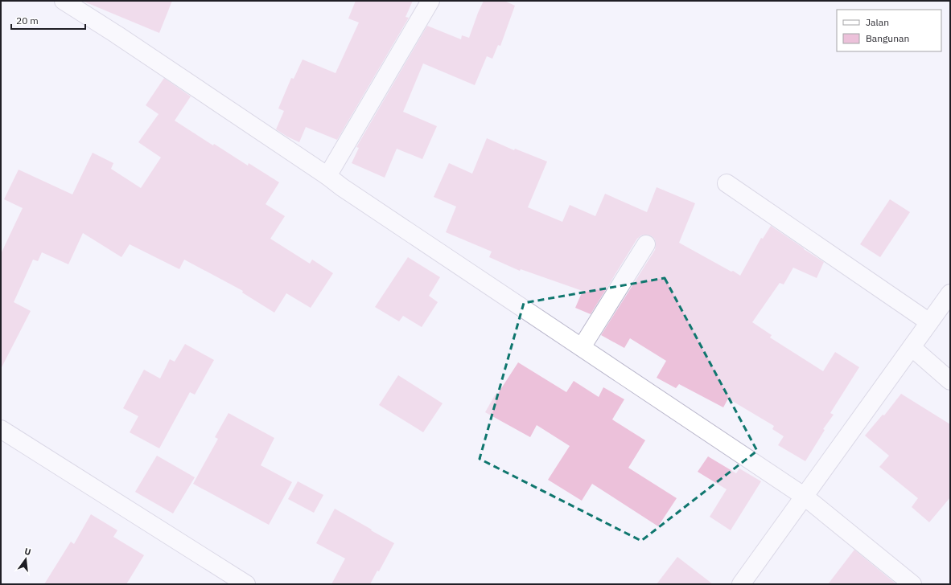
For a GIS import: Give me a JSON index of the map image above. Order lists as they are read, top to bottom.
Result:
{
  "legend": ["Jalan", "Bangunan"],
  "scale_bar": "20 m",
  "north": "top"
}
